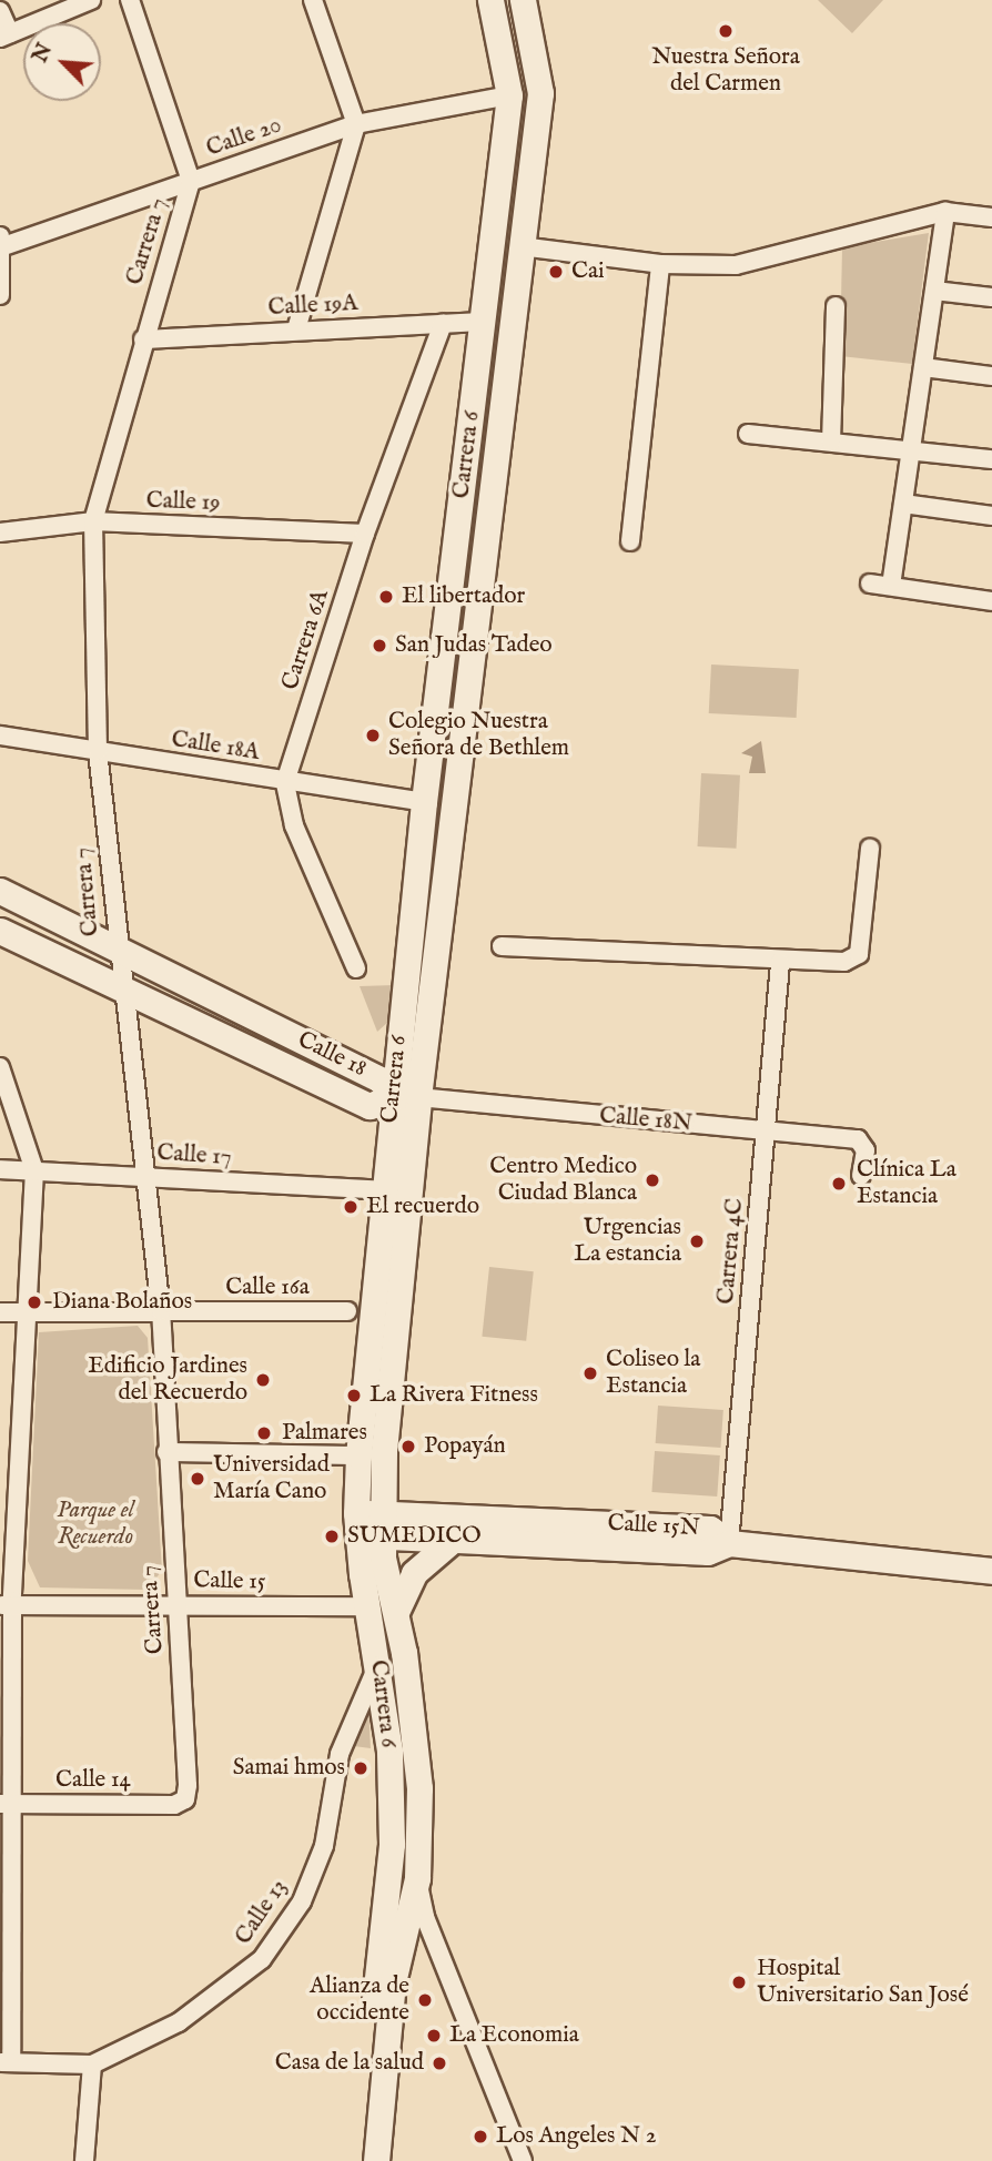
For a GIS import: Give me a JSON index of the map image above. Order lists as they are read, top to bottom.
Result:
{
  "streets": {
    "main road": ["Carrera 6", "Calle 18", "Calle 15N"],
    "street": [
      "Calle 20",
      "Carrera 7",
      "Calle 19A",
      "Calle 19",
      "Carrera 6A",
      "Calle 18A",
      "Calle 18N",
      "Calle 17",
      "Carrera 4C",
      "Calle 16a",
      "Calle 15",
      "Calle 14",
      "Calle 13"
    ]
  },
  "crossings": [
    ["Calle 20", "Carrera 7"],
    ["Calle 20", "Carrera 6"],
    ["Carrera 7", "Calle 19A"],
    ["Carrera 7", "Calle 19"],
    ["Carrera 7", "Calle 18A"],
    ["Carrera 7", "Calle 18"],
    ["Carrera 7", "Calle 17"],
    ["Carrera 7", "Calle 16a"],
    ["Carrera 7", "Calle 15"],
    ["Carrera 7", "Calle 14"],
    ["Calle 19A", "Carrera 6"],
    ["Calle 19A", "Carrera 6A"],
    ["Carrera 6", "Calle 18A"],
    ["Carrera 6", "Calle 18"],
    ["Carrera 6", "Calle 18N"],
    ["Carrera 6", "Calle 17"],
    ["Carrera 6", "Calle 15N"],
    ["Carrera 6", "Calle 15"],
    ["Carrera 6", "Calle 13"],
    ["Calle 19", "Carrera 6A"],
    ["Carrera 6A", "Calle 18A"],
    ["Calle 18", "Calle 18N"],
    ["Calle 18N", "Carrera 4C"],
    ["Carrera 4C", "Calle 15N"]
  ],
  "parks": ["Parque el Recuerdo"],
  "places": [
    "Nuestra Señora del Carmen",
    "Cai",
    "El libertador",
    "San Judas Tadeo",
    "Colegio Nuestra Señora de Bethlem",
    "Centro Medico Ciudad Blanca",
    "Clínica La Estancia",
    "El recuerdo",
    "Urgencias La estancia",
    "Diana Bolaños",
    "Coliseo la Estancia",
    "Edificio Jardines del Recuerdo",
    "La Rivera Fitness",
    "Palmares",
    "Popayán",
    "Universidad María Cano",
    "SUMEDICO",
    "Samai hmos",
    "Hospital Universitario San José",
    "Alianza de occidente",
    "La Economia",
    "Casa de la salud",
    "Los Angeles N 2"
  ],
  "north": "top left"
}
